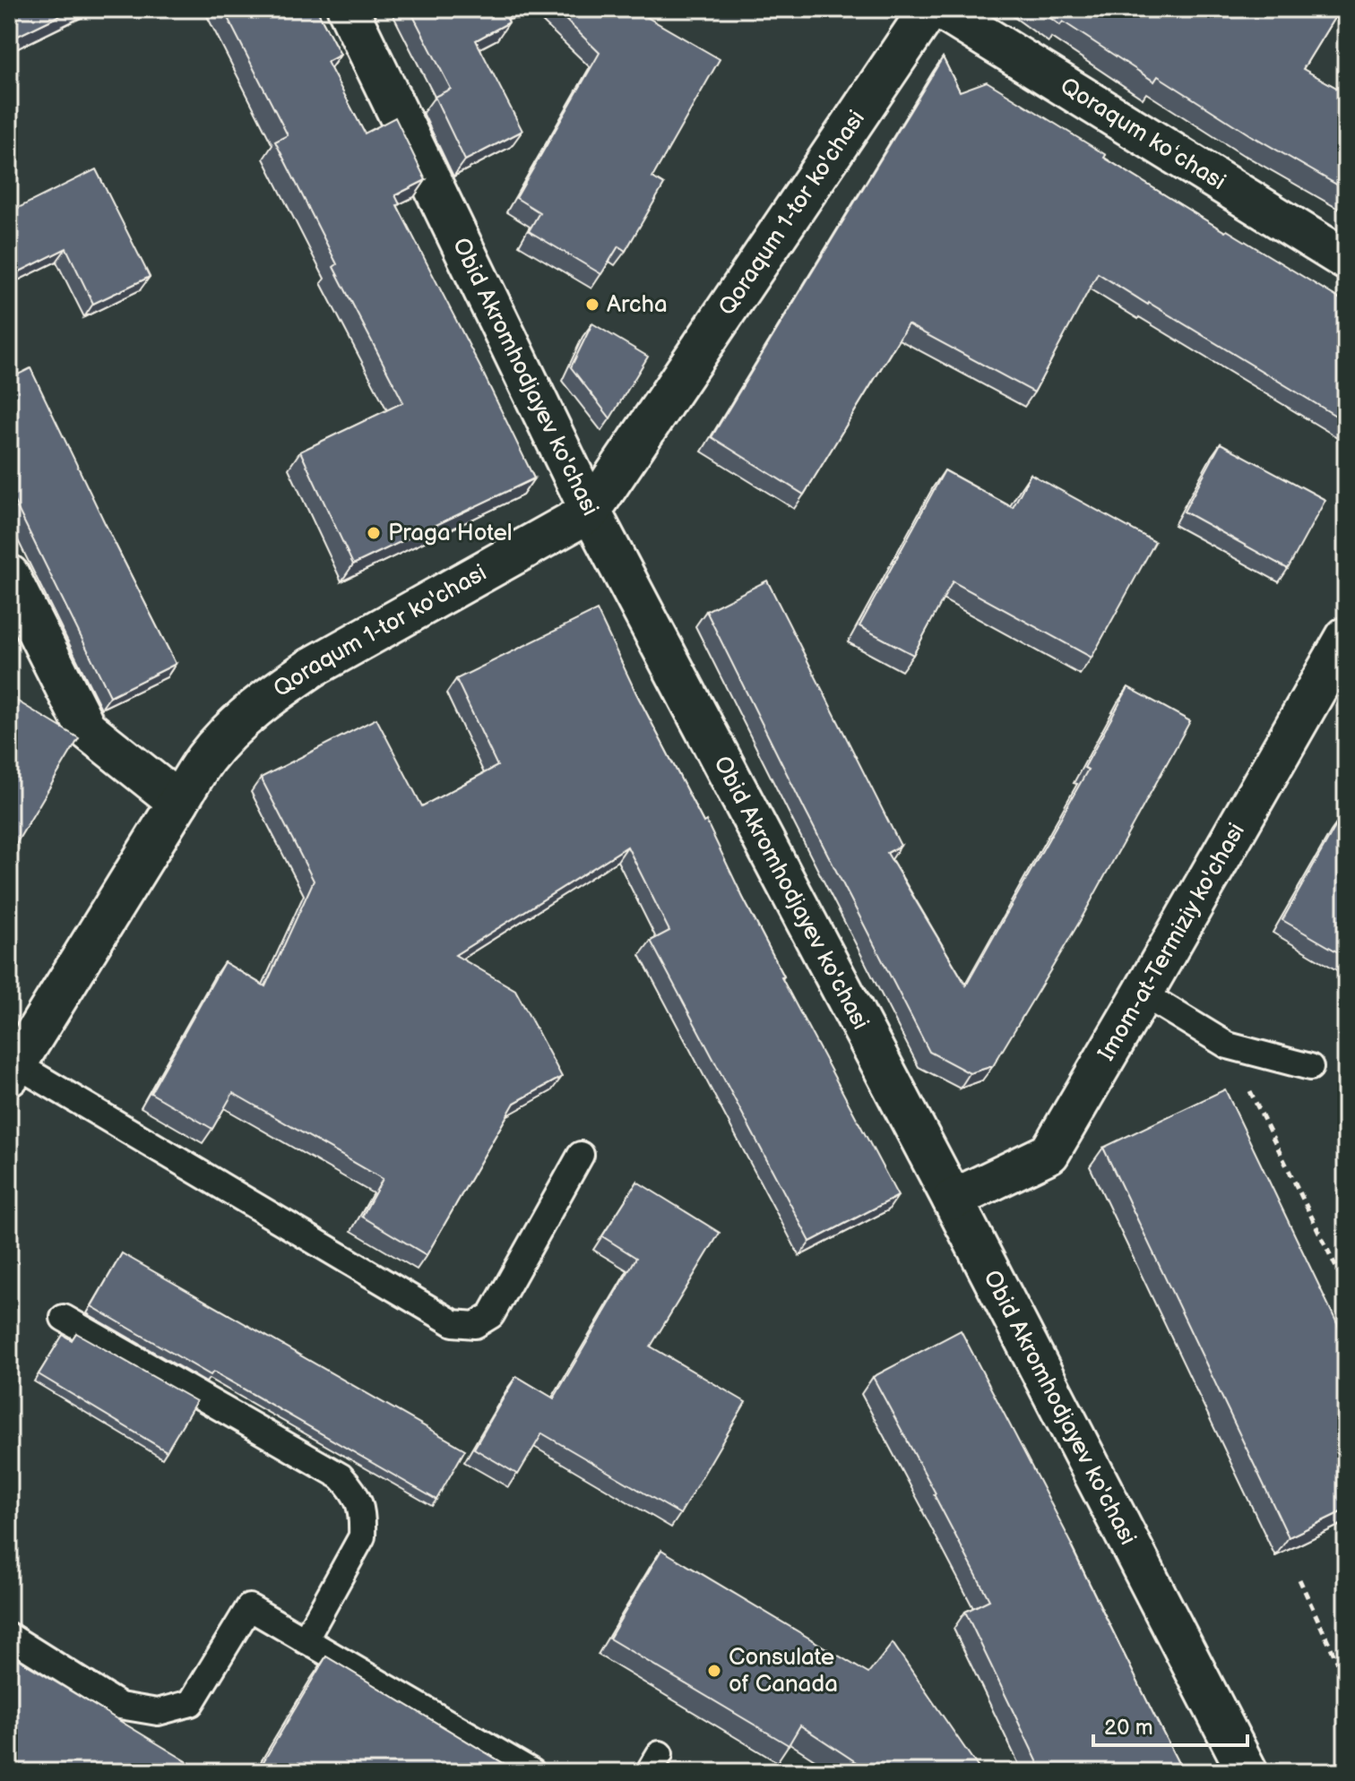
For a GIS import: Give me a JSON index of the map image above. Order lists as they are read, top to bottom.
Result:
{
  "streets": {
    "street": [
      "Qoraqum koʻchasi",
      "Qoraqum 1-tor ko'chasi",
      "Obid Akromhodjayev ko'chasi",
      "Imom-at-Termiziy ko'chasi"
    ]
  },
  "crossings": [
    ["Qoraqum 1-tor ko'chasi", "Obid Akromhodjayev ko'chasi"],
    ["Obid Akromhodjayev ko'chasi", "Imom-at-Termiziy ko'chasi"]
  ],
  "places": ["Archa", "Praga Hotel", "Consulate of Canada"],
  "scale_bar": "20 m"
}
